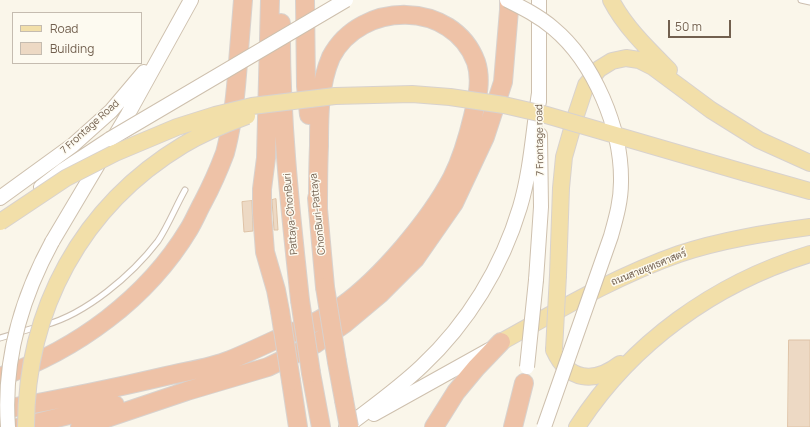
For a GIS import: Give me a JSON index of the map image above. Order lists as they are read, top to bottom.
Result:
{
  "streets": {
    "highway": ["Pattaya-ChonBuri", "ChonBuri-Pattaya"],
    "main road": ["7 Frontage Road", "7 Frontage road", "ถนนสายยุทธศาสตร์"]
  },
  "legend": ["Road", "Building"],
  "scale_bar": "50 m"
}
